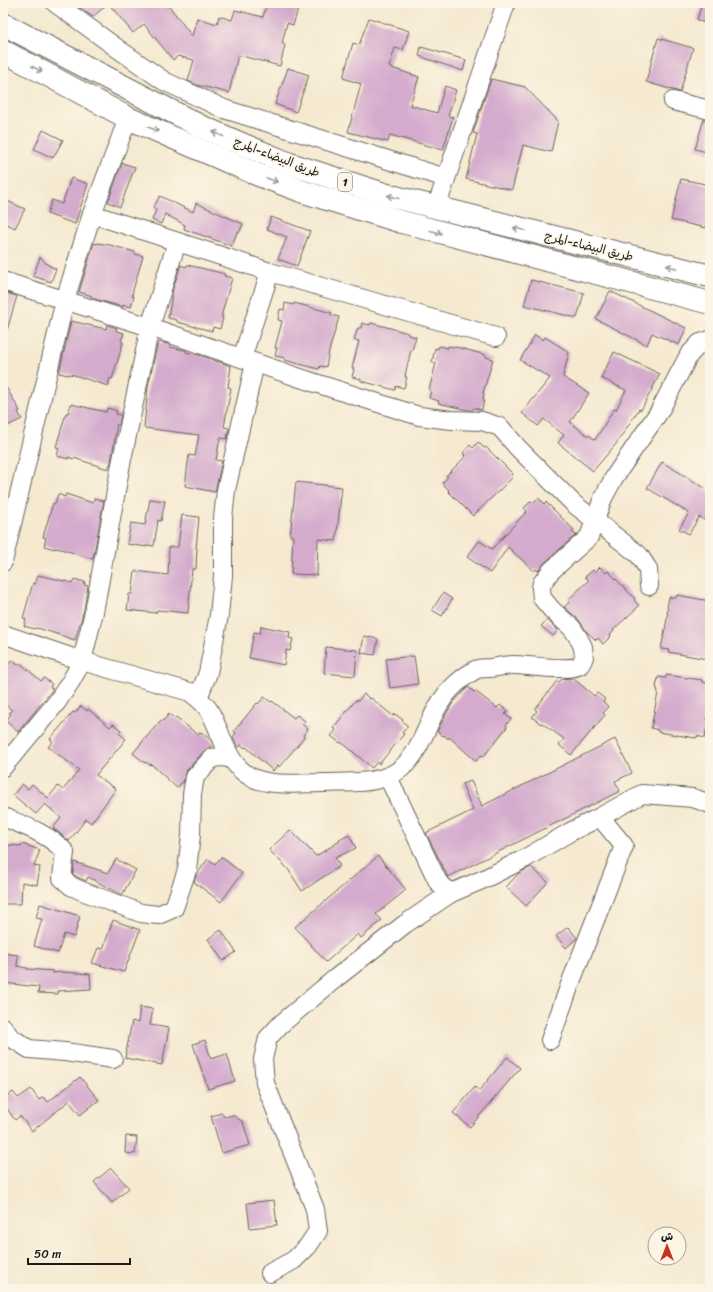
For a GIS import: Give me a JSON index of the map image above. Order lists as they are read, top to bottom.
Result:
{
  "streets": {
    "highway": ["طريق البيضاء-المرج", "1"]
  },
  "scale_bar": "50 m",
  "north": "top"
}
